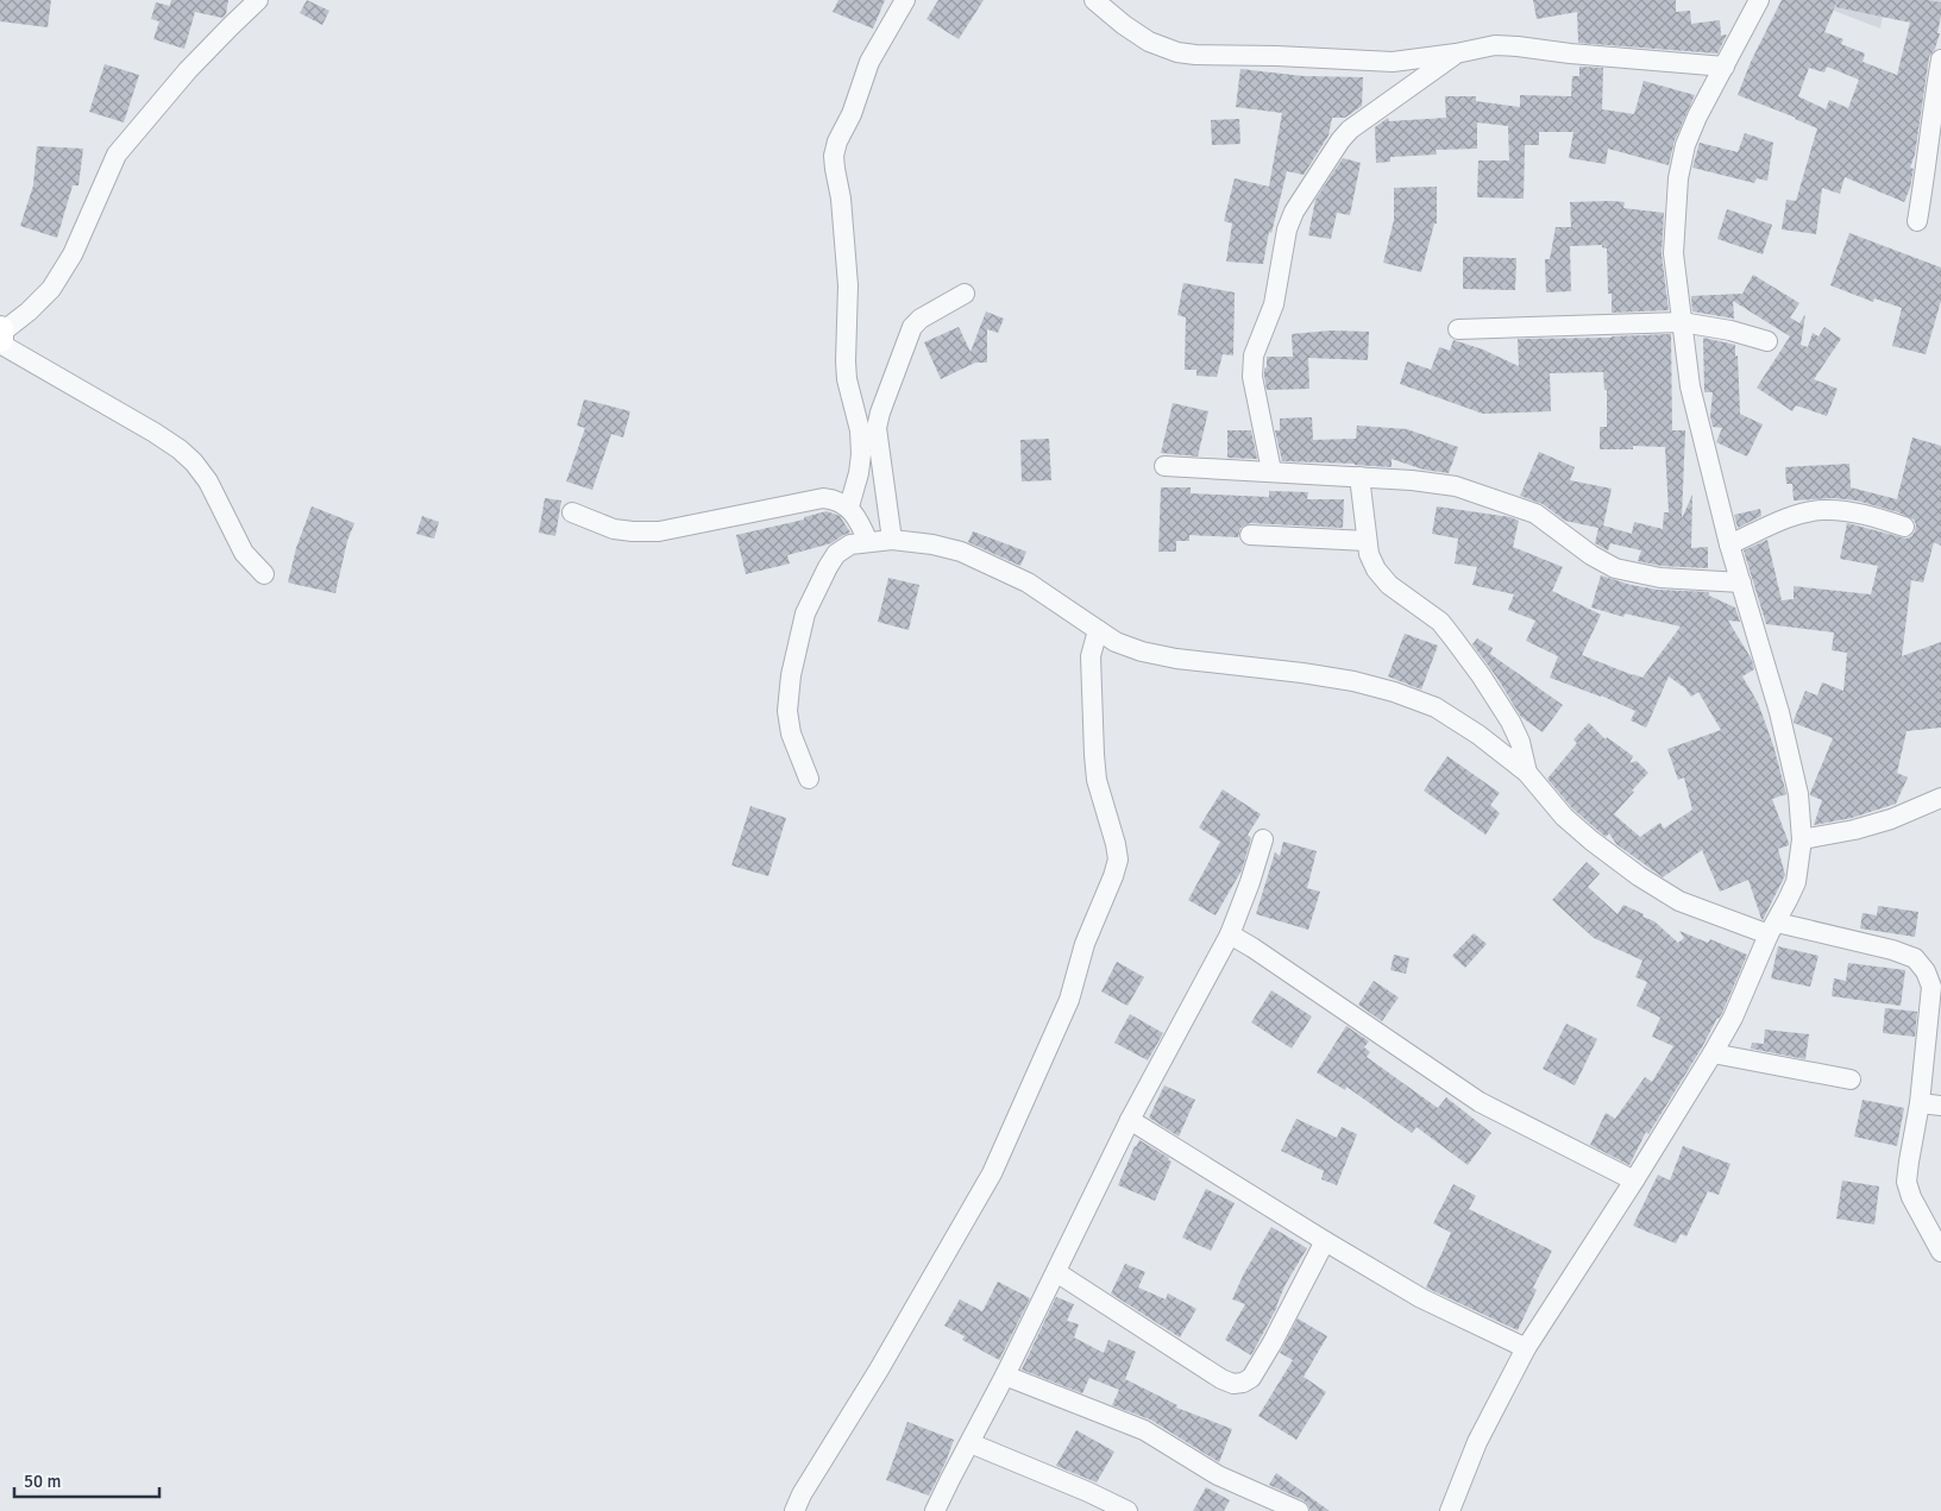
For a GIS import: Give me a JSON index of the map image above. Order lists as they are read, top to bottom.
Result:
{
  "scale_bar": "50 m"
}
